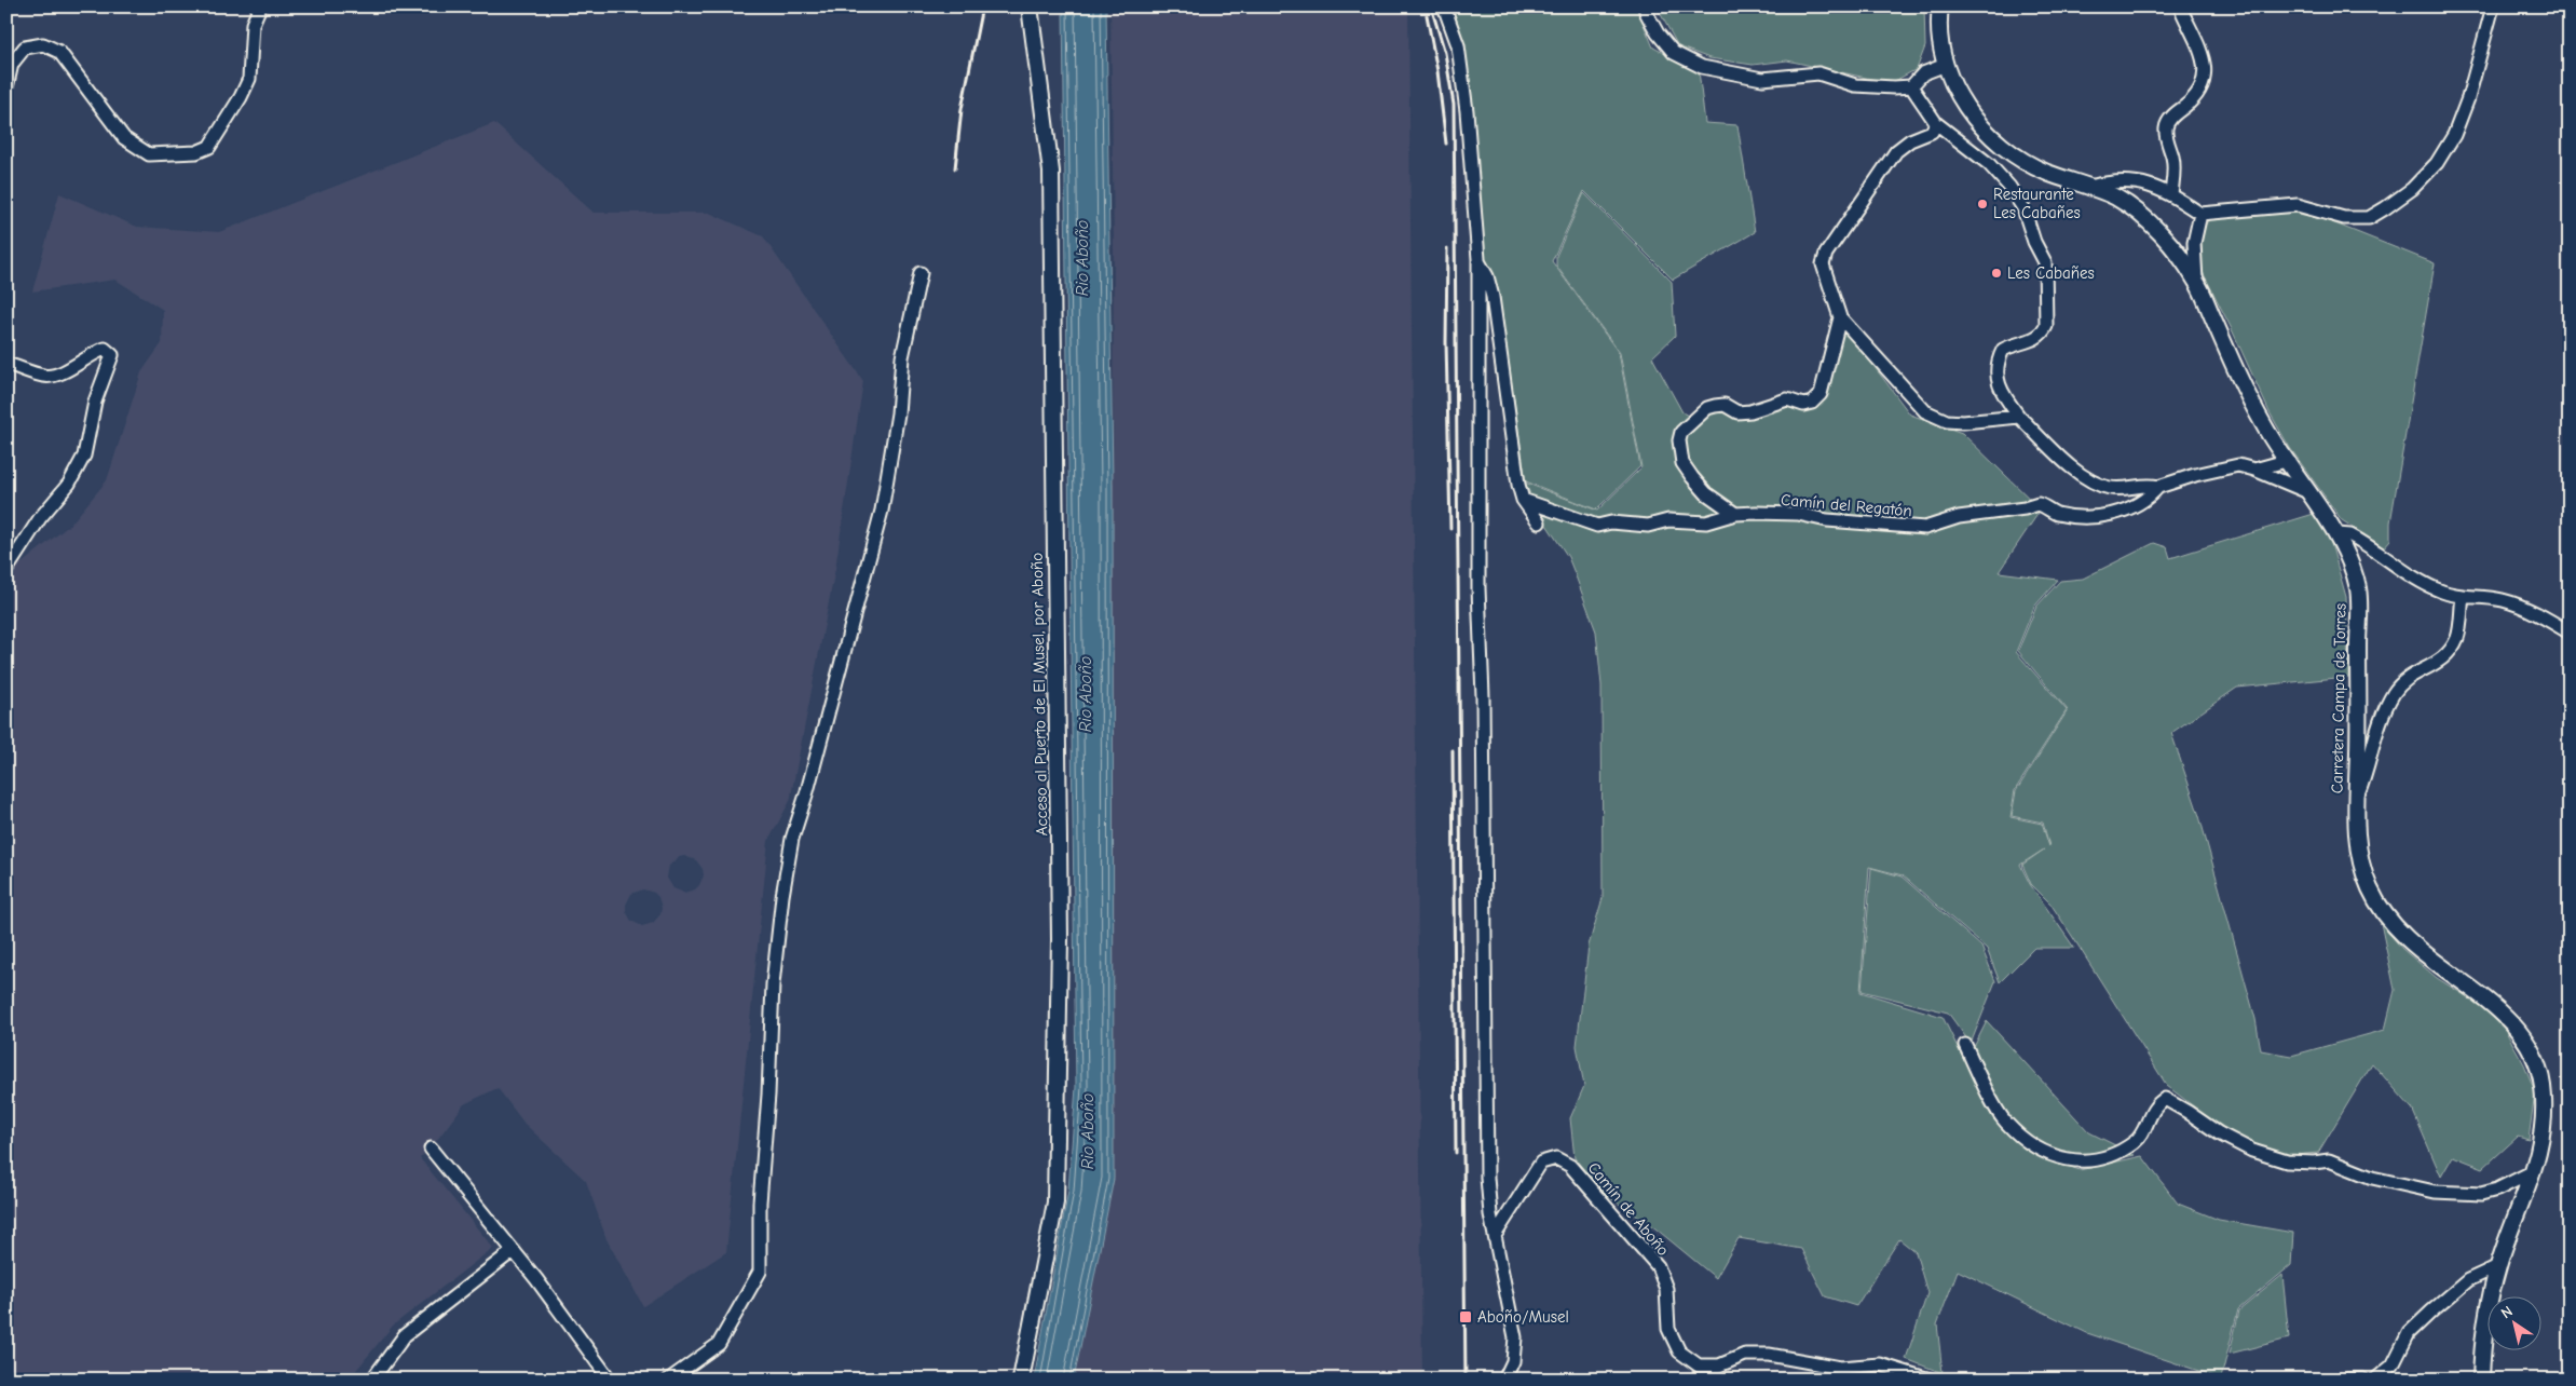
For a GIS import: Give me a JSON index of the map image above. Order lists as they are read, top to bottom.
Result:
{
  "streets": {
    "street": [
      "Camín del Regatón",
      "Acceso al Puerto de El Musel, por Aboño",
      "Carretera Campa de Torres",
      "Camín de Aboño"
    ]
  },
  "water": ["Rio Aboño"],
  "places": {
    "other": ["Restaurante Les Cabañes", "Les Cabañes"],
    "transit": ["Aboño/Musel"]
  },
  "north": "top left"
}
